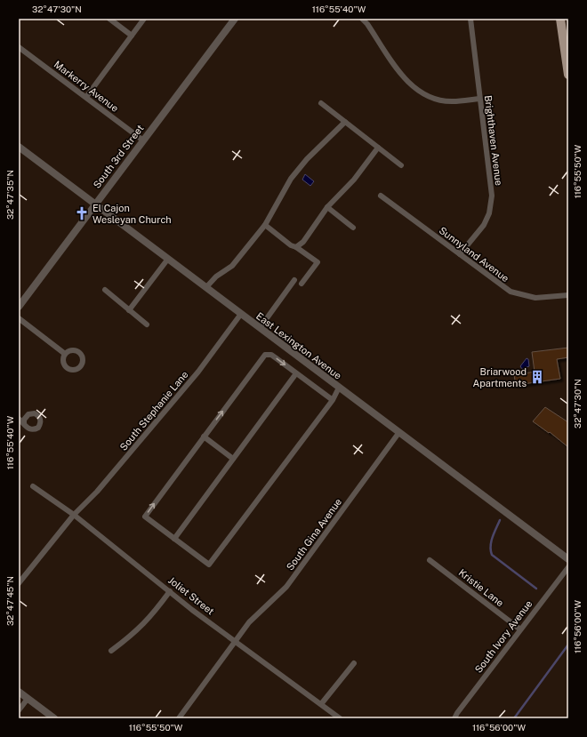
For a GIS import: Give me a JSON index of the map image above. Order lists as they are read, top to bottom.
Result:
{
  "streets": {
    "street": [
      "Markerry Avenue",
      "Brighthaven Avenue",
      "South 3rd Street",
      "Sunnyland Avenue",
      "East Lexington Avenue",
      "South Stephanie Lane",
      "South Gina Avenue",
      "Kristie Lane",
      "Joliet Street",
      "South Ivory Avenue"
    ]
  },
  "crossings": [
    ["Markerry Avenue", "South 3rd Street"],
    ["Brighthaven Avenue", "Sunnyland Avenue"],
    ["South 3rd Street", "East Lexington Avenue"],
    ["East Lexington Avenue", "South Stephanie Lane"],
    ["East Lexington Avenue", "South Gina Avenue"],
    ["South Stephanie Lane", "Joliet Street"],
    ["South Gina Avenue", "Joliet Street"],
    ["Kristie Lane", "South Ivory Avenue"]
  ],
  "places": {
    "church": ["El Cajon Wesleyan Church"],
    "building": ["Briarwood Apartments"]
  },
  "coordinates": [
    "32°47'30\"N",
    "116°55'40\"W",
    "116°55'50\"W",
    "32°47'35\"N",
    "32°47'45\"N",
    "116°56'00\"W"
  ]
}
